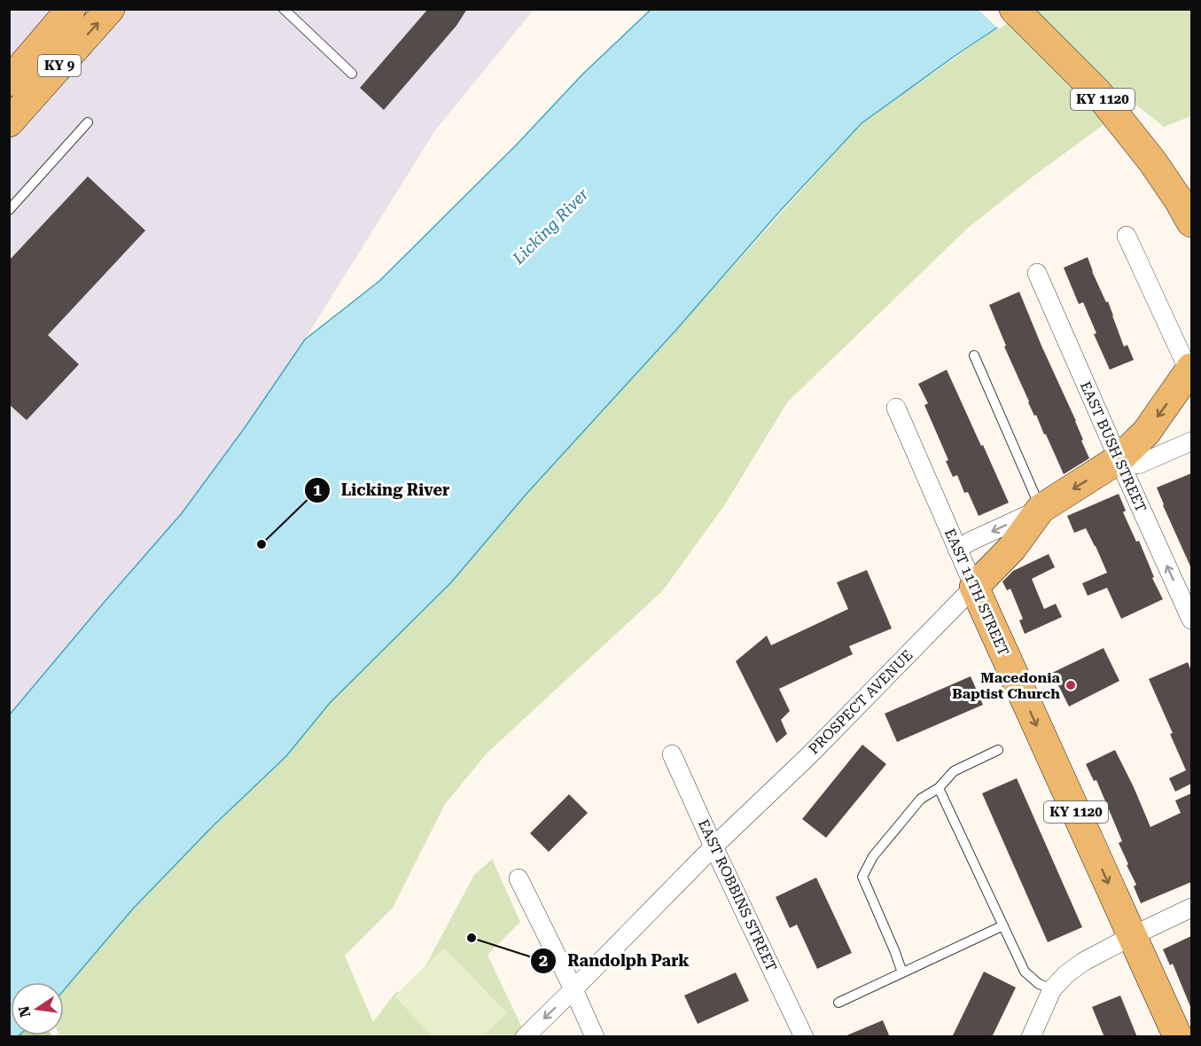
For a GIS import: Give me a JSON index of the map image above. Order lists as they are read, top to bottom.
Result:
{
  "streets": {
    "main road": [
      "KY 9",
      "KY 1120",
      "EAST 11TH STREET",
      "PROSPECT AVENUE"
    ],
    "street": ["EAST BUSH STREET", "EAST ROBBINS STREET"]
  },
  "crossings": [
    ["EAST BUSH STREET", "PROSPECT AVENUE"],
    ["EAST 11TH STREET", "PROSPECT AVENUE"],
    ["PROSPECT AVENUE", "EAST ROBBINS STREET"]
  ],
  "one_way": ["EAST BUSH STREET", "EAST 11TH STREET"],
  "water": ["Licking River"],
  "places": ["Licking River", "Macedonia Baptist Church", "Randolph Park"],
  "north": "left"
}
